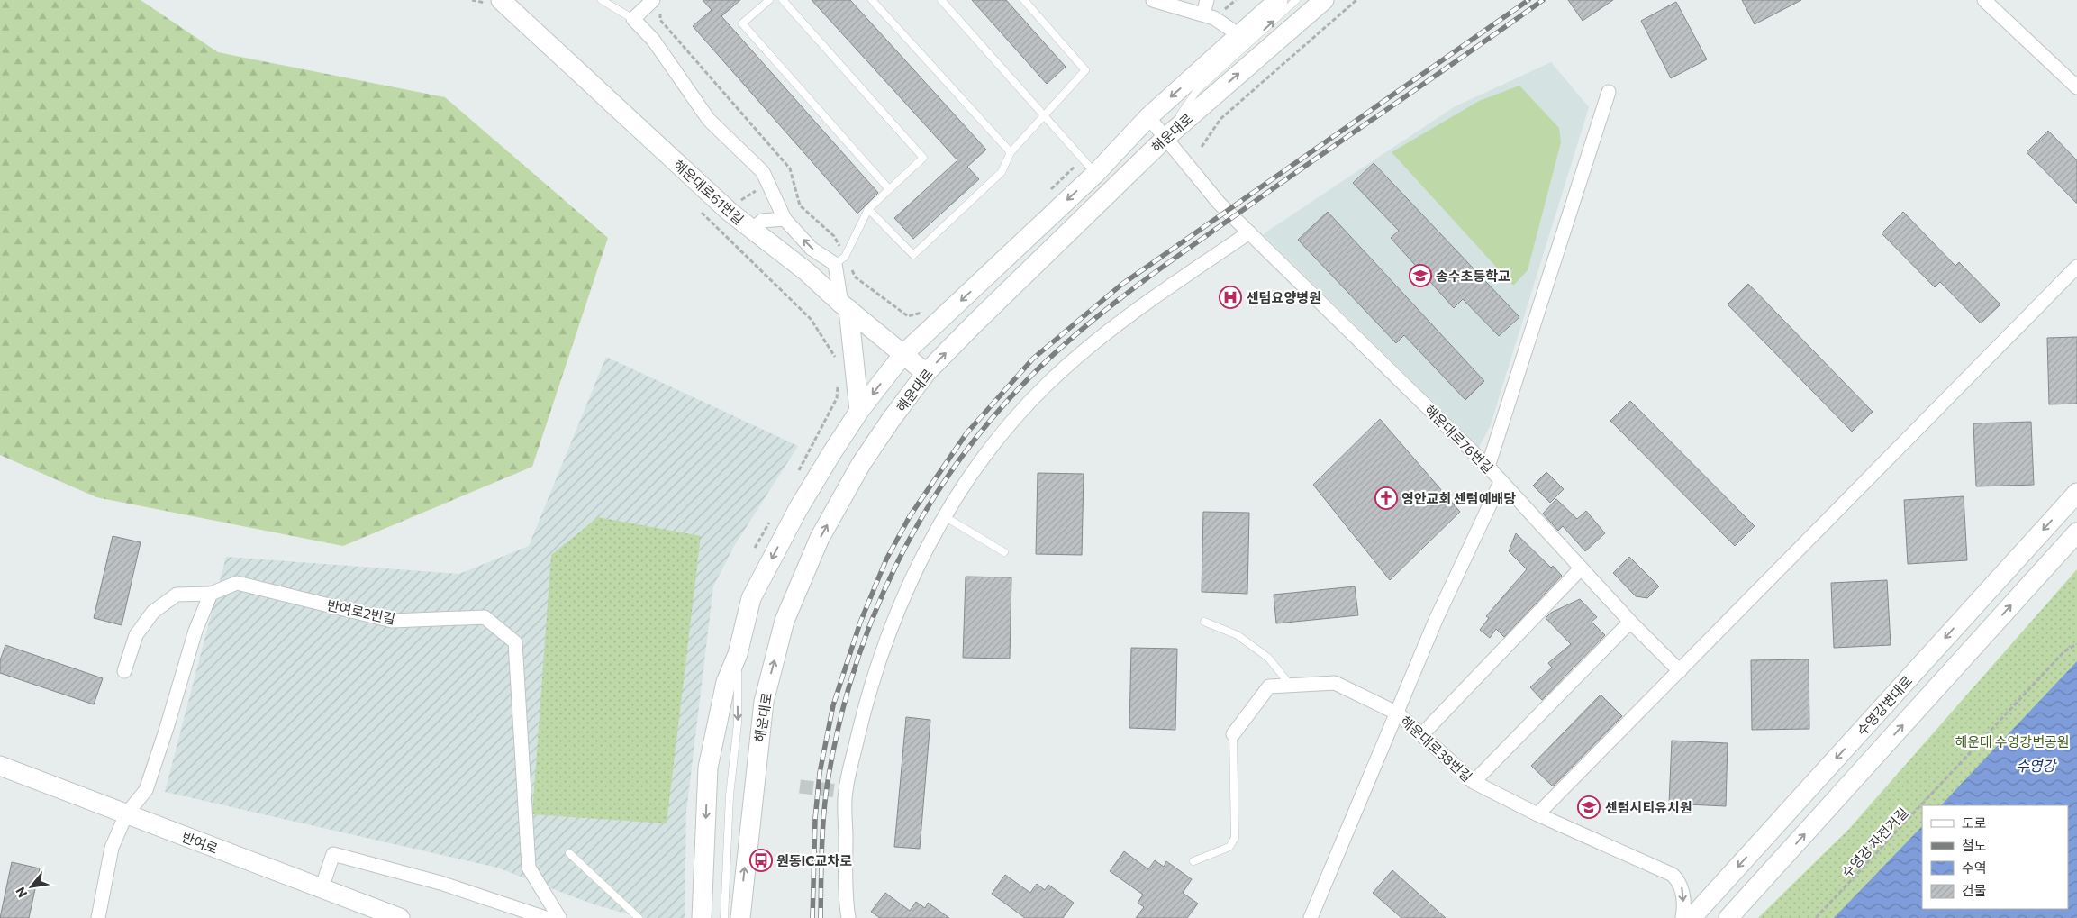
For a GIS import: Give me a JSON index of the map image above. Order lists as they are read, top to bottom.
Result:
{
  "streets": {
    "main road": [
      "해운대로",
      "해운대로61번길",
      "수영강변대로",
      "반여로"
    ],
    "street": ["해운대로76번길", "반여로2번길", "해운대로38번길"],
    "path": ["수영강 자전거길"]
  },
  "crossings": [
    ["해운대로", "해운대로61번길"],
    ["해운대로", "해운대로76번길"]
  ],
  "water": ["수영강"],
  "parks": ["해운대 수영강변공원"],
  "places": {
    "school or university": ["송수초등학교", "센텀시티유치원"],
    "hospital": ["센텀요양병원"],
    "church": ["영안교회 센텀예배당"],
    "bus stop": ["원동IC교차로"]
  },
  "legend": [
    "도로",
    "철도",
    "수역",
    "건물"
  ],
  "north": "bottom left"
}
